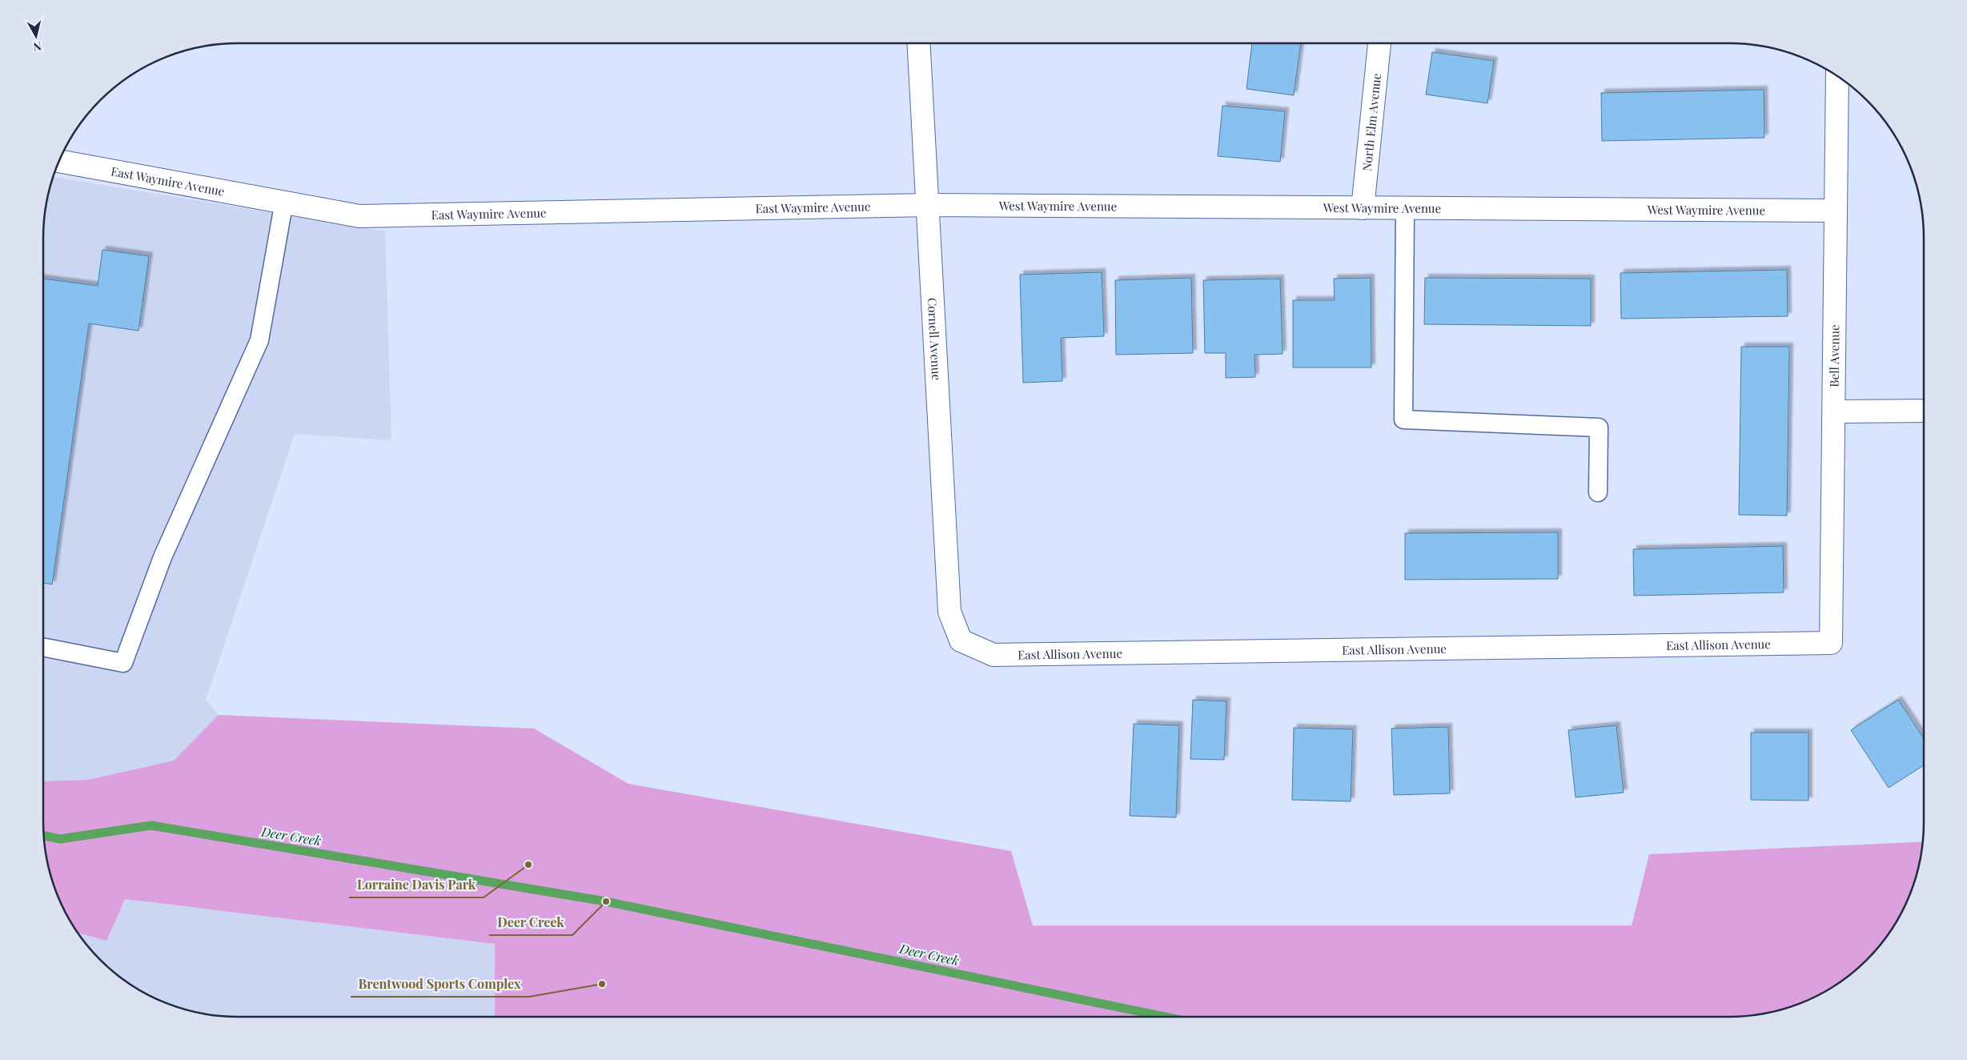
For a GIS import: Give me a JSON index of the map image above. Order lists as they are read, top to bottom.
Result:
{
  "streets": {
    "street": [
      "North Elm Avenue",
      "East Waymire Avenue",
      "West Waymire Avenue",
      "Cornell Avenue",
      "Bell Avenue",
      "East Allison Avenue"
    ]
  },
  "crossings": [
    ["North Elm Avenue", "West Waymire Avenue"],
    ["East Waymire Avenue", "West Waymire Avenue"],
    ["East Waymire Avenue", "Cornell Avenue"],
    ["West Waymire Avenue", "Cornell Avenue"],
    ["West Waymire Avenue", "Bell Avenue"],
    ["Cornell Avenue", "East Allison Avenue"],
    ["Bell Avenue", "East Allison Avenue"]
  ],
  "water": ["Deer Creek"],
  "places": ["Lorraine Davis Park", "Deer Creek", "Brentwood Sports Complex"],
  "north": "bottom"
}
